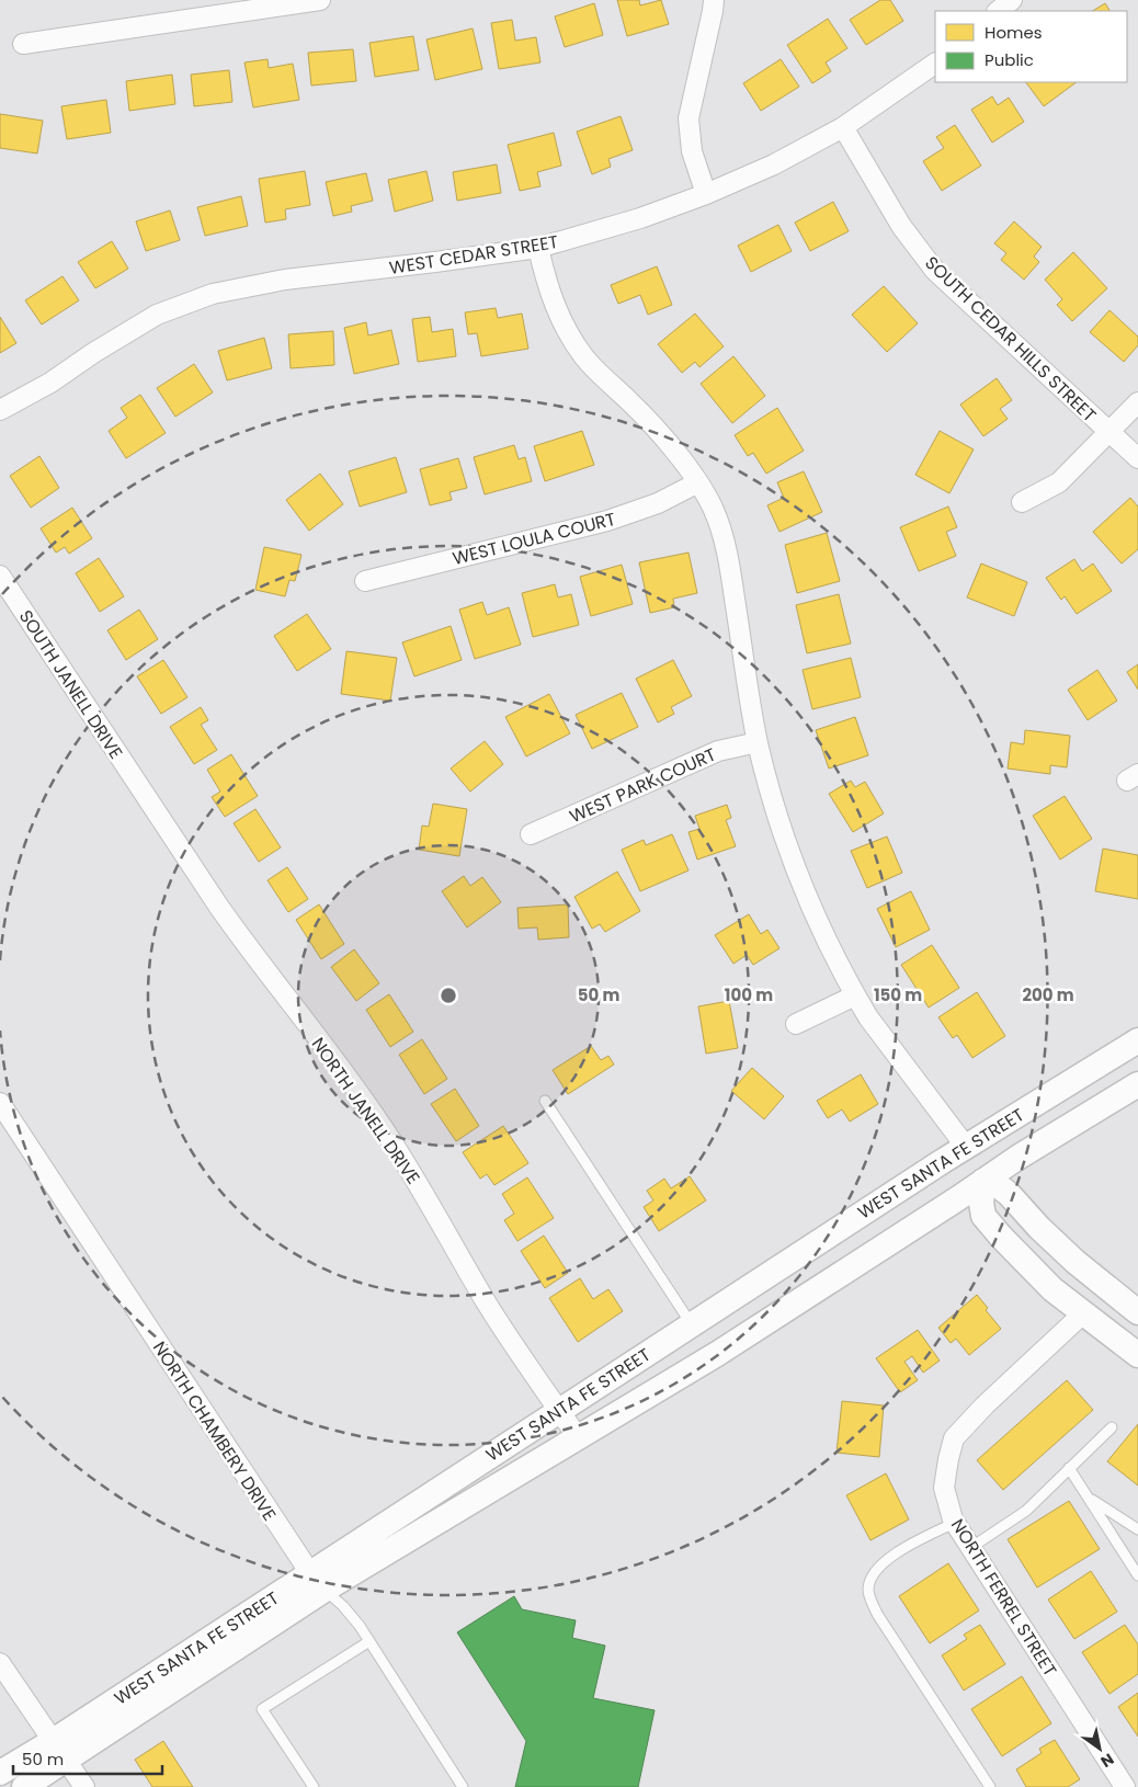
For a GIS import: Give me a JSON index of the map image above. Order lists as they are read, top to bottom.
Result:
{
  "streets": {
    "street": [
      "WEST CEDAR STREET",
      "SOUTH CEDAR HILLS STREET",
      "WEST LOULA COURT",
      "SOUTH JANELL DRIVE",
      "WEST PARK COURT",
      "NORTH JANELL DRIVE",
      "WEST SANTA FE STREET",
      "NORTH CHAMBERY DRIVE",
      "NORTH FERREL STREET"
    ]
  },
  "crossings": [
    ["WEST CEDAR STREET", "SOUTH CEDAR HILLS STREET"],
    ["SOUTH JANELL DRIVE", "NORTH JANELL DRIVE"],
    ["NORTH JANELL DRIVE", "WEST SANTA FE STREET"],
    ["WEST SANTA FE STREET", "NORTH CHAMBERY DRIVE"]
  ],
  "legend": ["Homes", "Public"],
  "scale_bar": "50 m",
  "north": "bottom right",
  "rings": [
    "50 m",
    "100 m",
    "150 m",
    "200 m"
  ]
}
